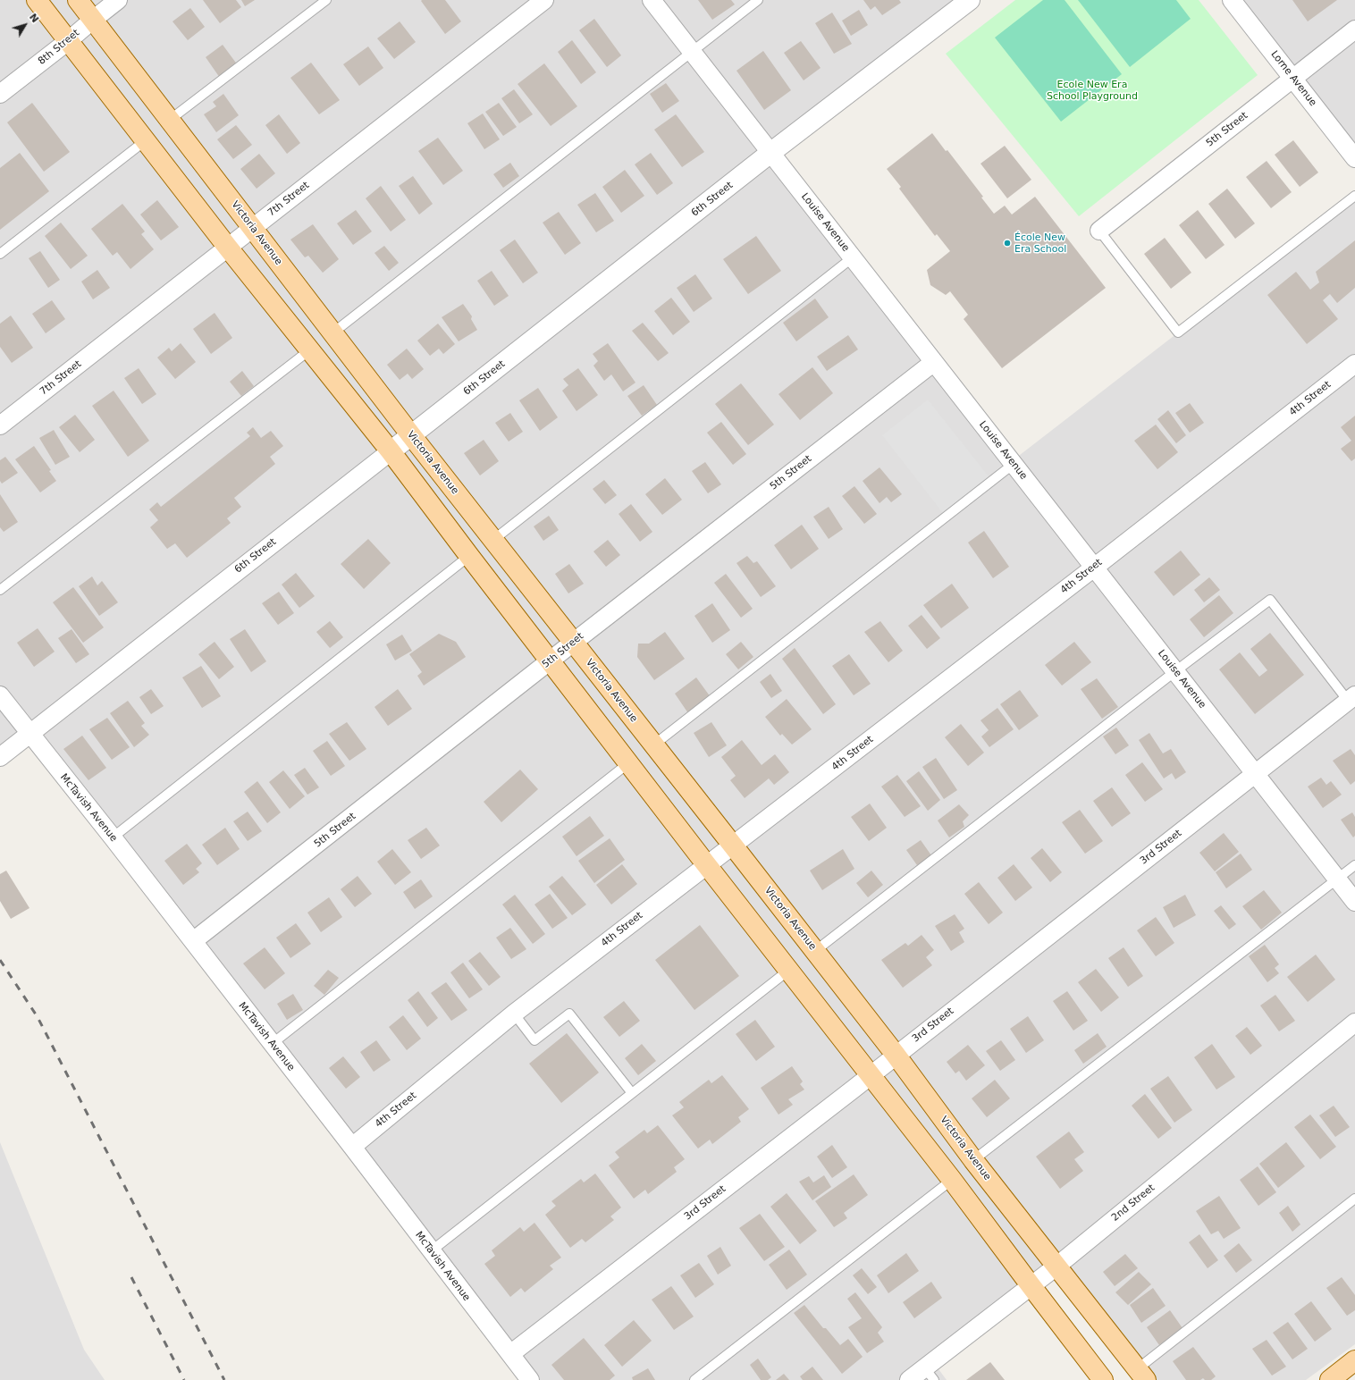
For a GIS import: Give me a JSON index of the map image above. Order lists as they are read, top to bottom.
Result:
{
  "streets": {
    "main road": ["Victoria Avenue"],
    "street": [
      "8th Street",
      "Lorne Avenue",
      "5th Street",
      "7th Street",
      "6th Street",
      "Louise Avenue",
      "4th Street",
      "McTavish Avenue",
      "3rd Street",
      "2nd Street"
    ]
  },
  "crossings": [
    ["8th Street", "Victoria Avenue"],
    ["Lorne Avenue", "5th Street"],
    ["5th Street", "Louise Avenue"],
    ["5th Street", "Victoria Avenue"],
    ["5th Street", "McTavish Avenue"],
    ["7th Street", "Victoria Avenue"],
    ["6th Street", "Louise Avenue"],
    ["6th Street", "Victoria Avenue"],
    ["6th Street", "McTavish Avenue"],
    ["Louise Avenue", "4th Street"],
    ["Louise Avenue", "3rd Street"],
    ["Victoria Avenue", "4th Street"],
    ["Victoria Avenue", "3rd Street"],
    ["Victoria Avenue", "2nd Street"],
    ["4th Street", "McTavish Avenue"],
    ["McTavish Avenue", "3rd Street"]
  ],
  "parks": ["Ecole New Era School Playground"],
  "places": ["École New Era School"],
  "north": "top right"
}
